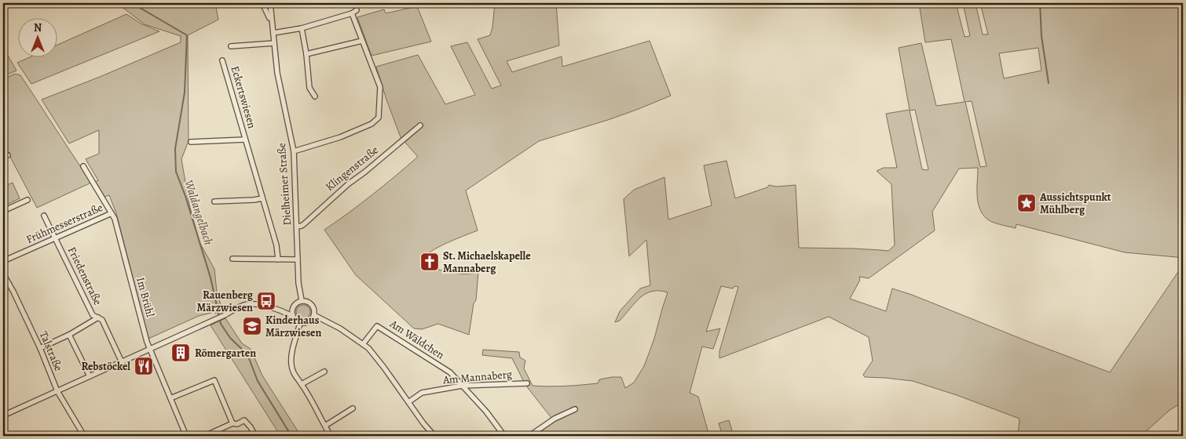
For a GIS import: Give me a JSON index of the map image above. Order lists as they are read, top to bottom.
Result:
{
  "streets": {
    "street": [
      "Eckertswiesen",
      "Klingenstraße",
      "Dielheimer Straße",
      "Frühmesserstraße",
      "Friedenstraße",
      "Im Brühl",
      "Am Wäldchen",
      "Talstraße",
      "Am Mannaberg"
    ]
  },
  "crossings": [
    ["Klingenstraße", "Dielheimer Straße"],
    ["Frühmesserstraße", "Friedenstraße"],
    ["Frühmesserstraße", "Im Brühl"],
    ["Am Wäldchen", "Am Mannaberg"]
  ],
  "water": ["Waldangelbach"],
  "places": {
    "place": ["Aussichtspunkt Mühlberg"],
    "church": ["St. Michaelskapelle Mannaberg"],
    "bus stop": ["Rauenberg Märzwiesen"],
    "school or university": ["Kinderhaus Märzwiesen"],
    "building": ["Römergarten"],
    "restaurant": ["Rebstöckel"]
  },
  "north": "top"
}
